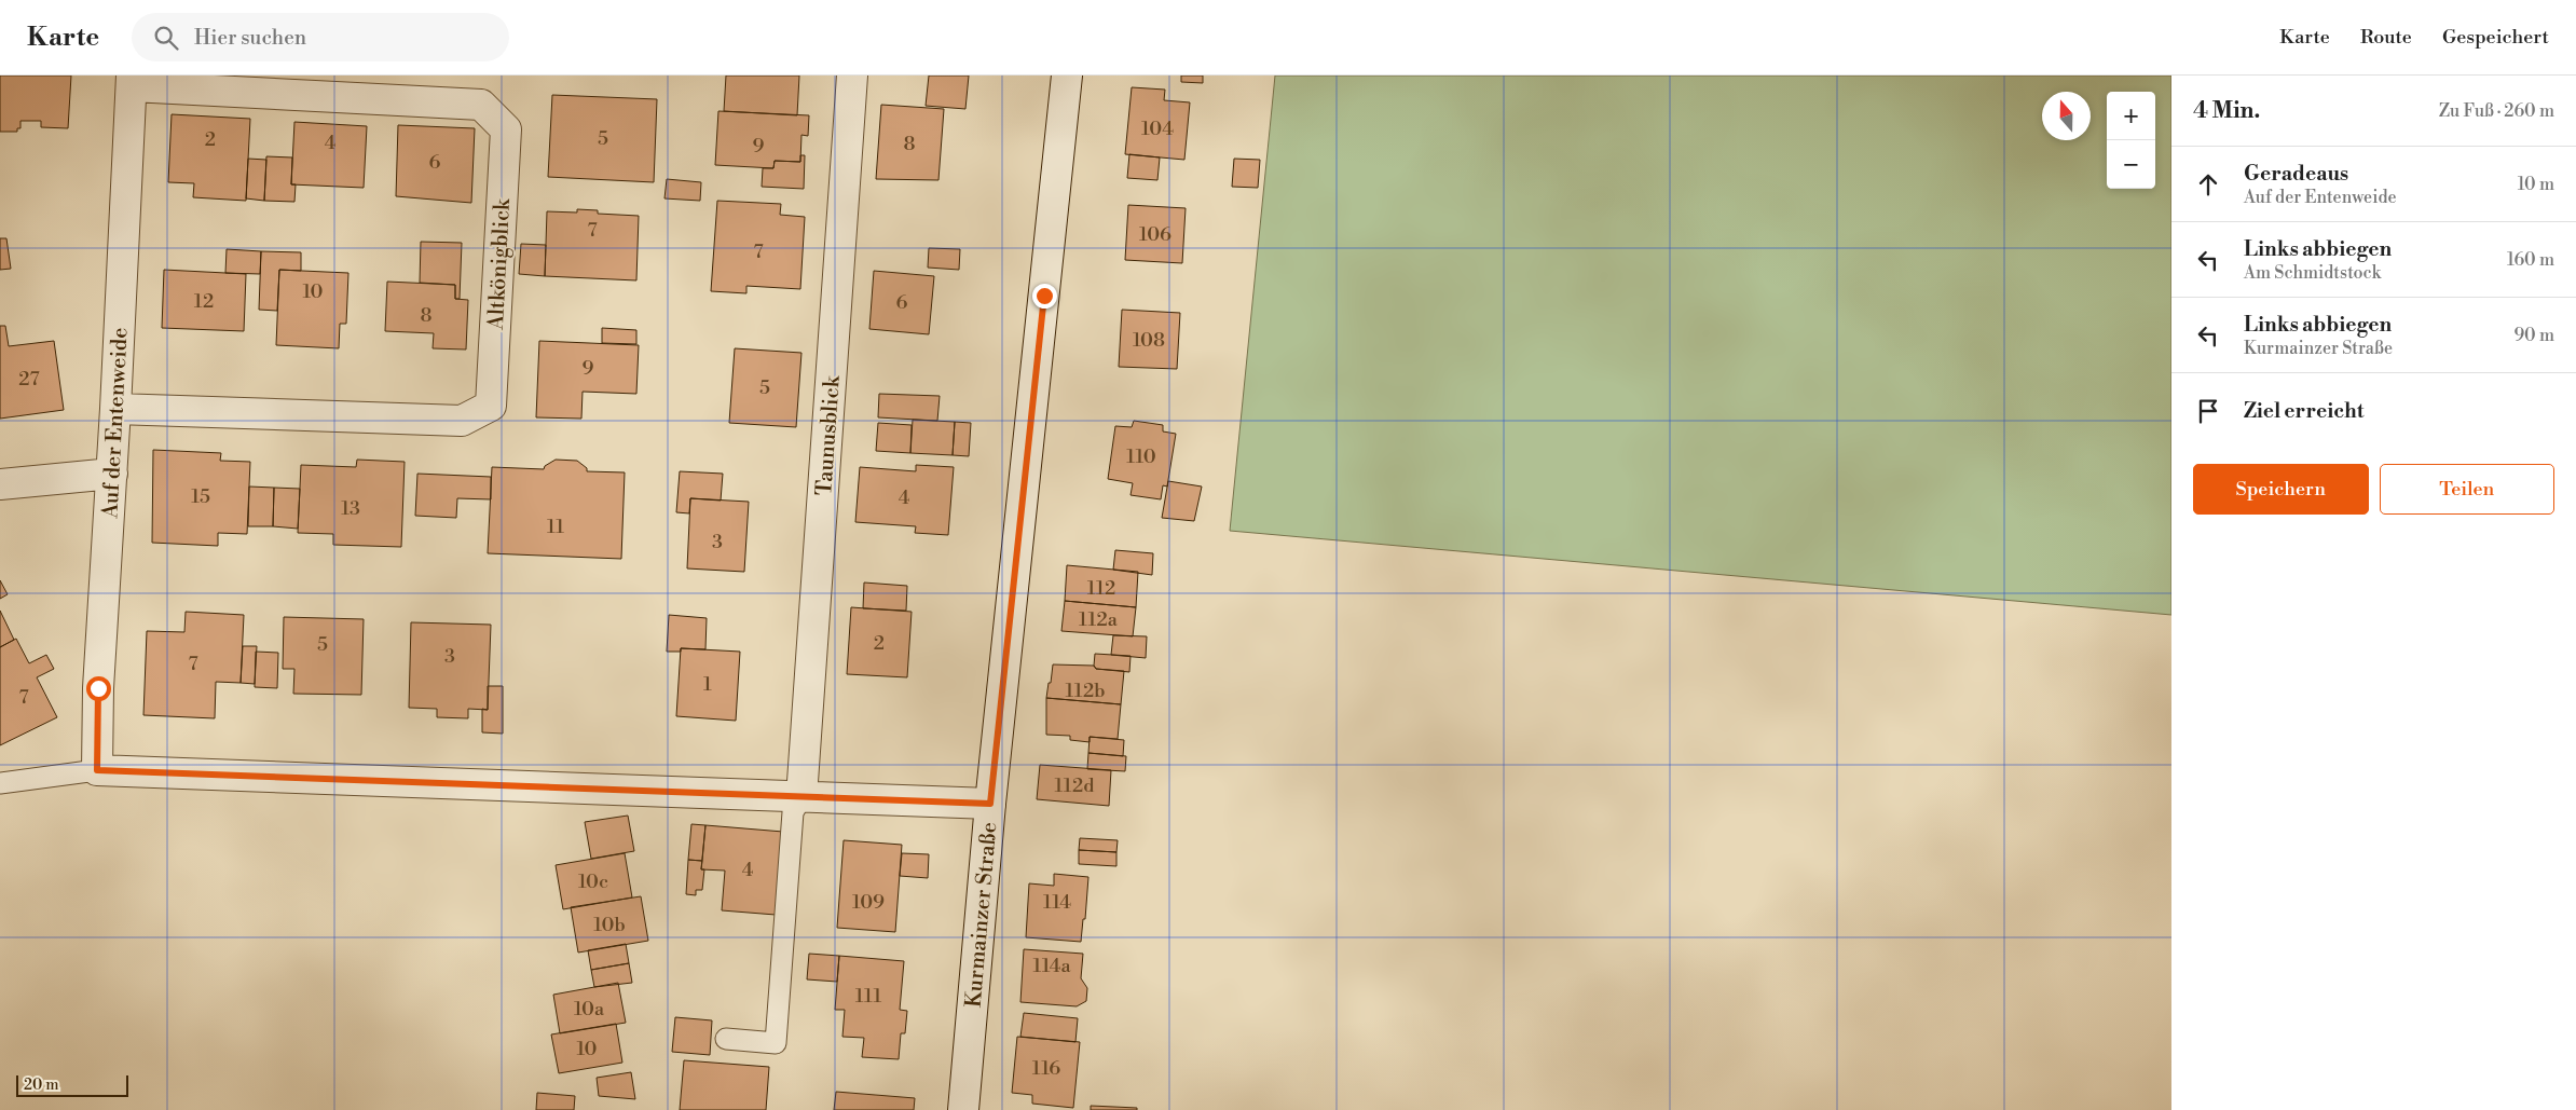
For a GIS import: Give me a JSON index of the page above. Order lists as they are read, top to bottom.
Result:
{
  "streets": {
    "street": [
      "Altkönigblick",
      "Auf der Entenweide",
      "Taunusblick",
      "Kurmainzer Straße"
    ]
  },
  "crossings": [
    ["Altkönigblick", "Auf der Entenweide"]
  ],
  "house_numbers": [
    "104",
    "5",
    "2",
    "4",
    "8",
    "9",
    "6",
    "7",
    "106",
    "7",
    "10",
    "12",
    "6",
    "8",
    "108",
    "9",
    "27",
    "5",
    "110",
    "15",
    "4",
    "13",
    "11",
    "3",
    "112",
    "112a",
    "2",
    "5",
    "3",
    "7",
    "1",
    "112b",
    "7",
    "112d",
    "4",
    "10c",
    "109",
    "114",
    "10b",
    "114a",
    "111",
    "10a",
    "10",
    "116"
  ],
  "scale_bar": "20 m",
  "north": "top",
  "page": {
    "header": "Karte",
    "search": "Hier suchen",
    "nav": ["Karte", "Route", "Gespeichert"],
    "heading": ["4 Min.", "Zu Fuß · 260 m"],
    "map_buttons": ["+", "−"],
    "list": [
      ["Geradeaus", "Auf der Entenweide", "10 m"],
      ["Links abbiegen", "Am Schmidtstock", "160 m"],
      ["Links abbiegen", "Kurmainzer Straße", "90 m"],
      "Ziel erreicht"
    ],
    "buttons": ["Speichern", "Teilen"],
    "scale": "20 m"
  }
}
